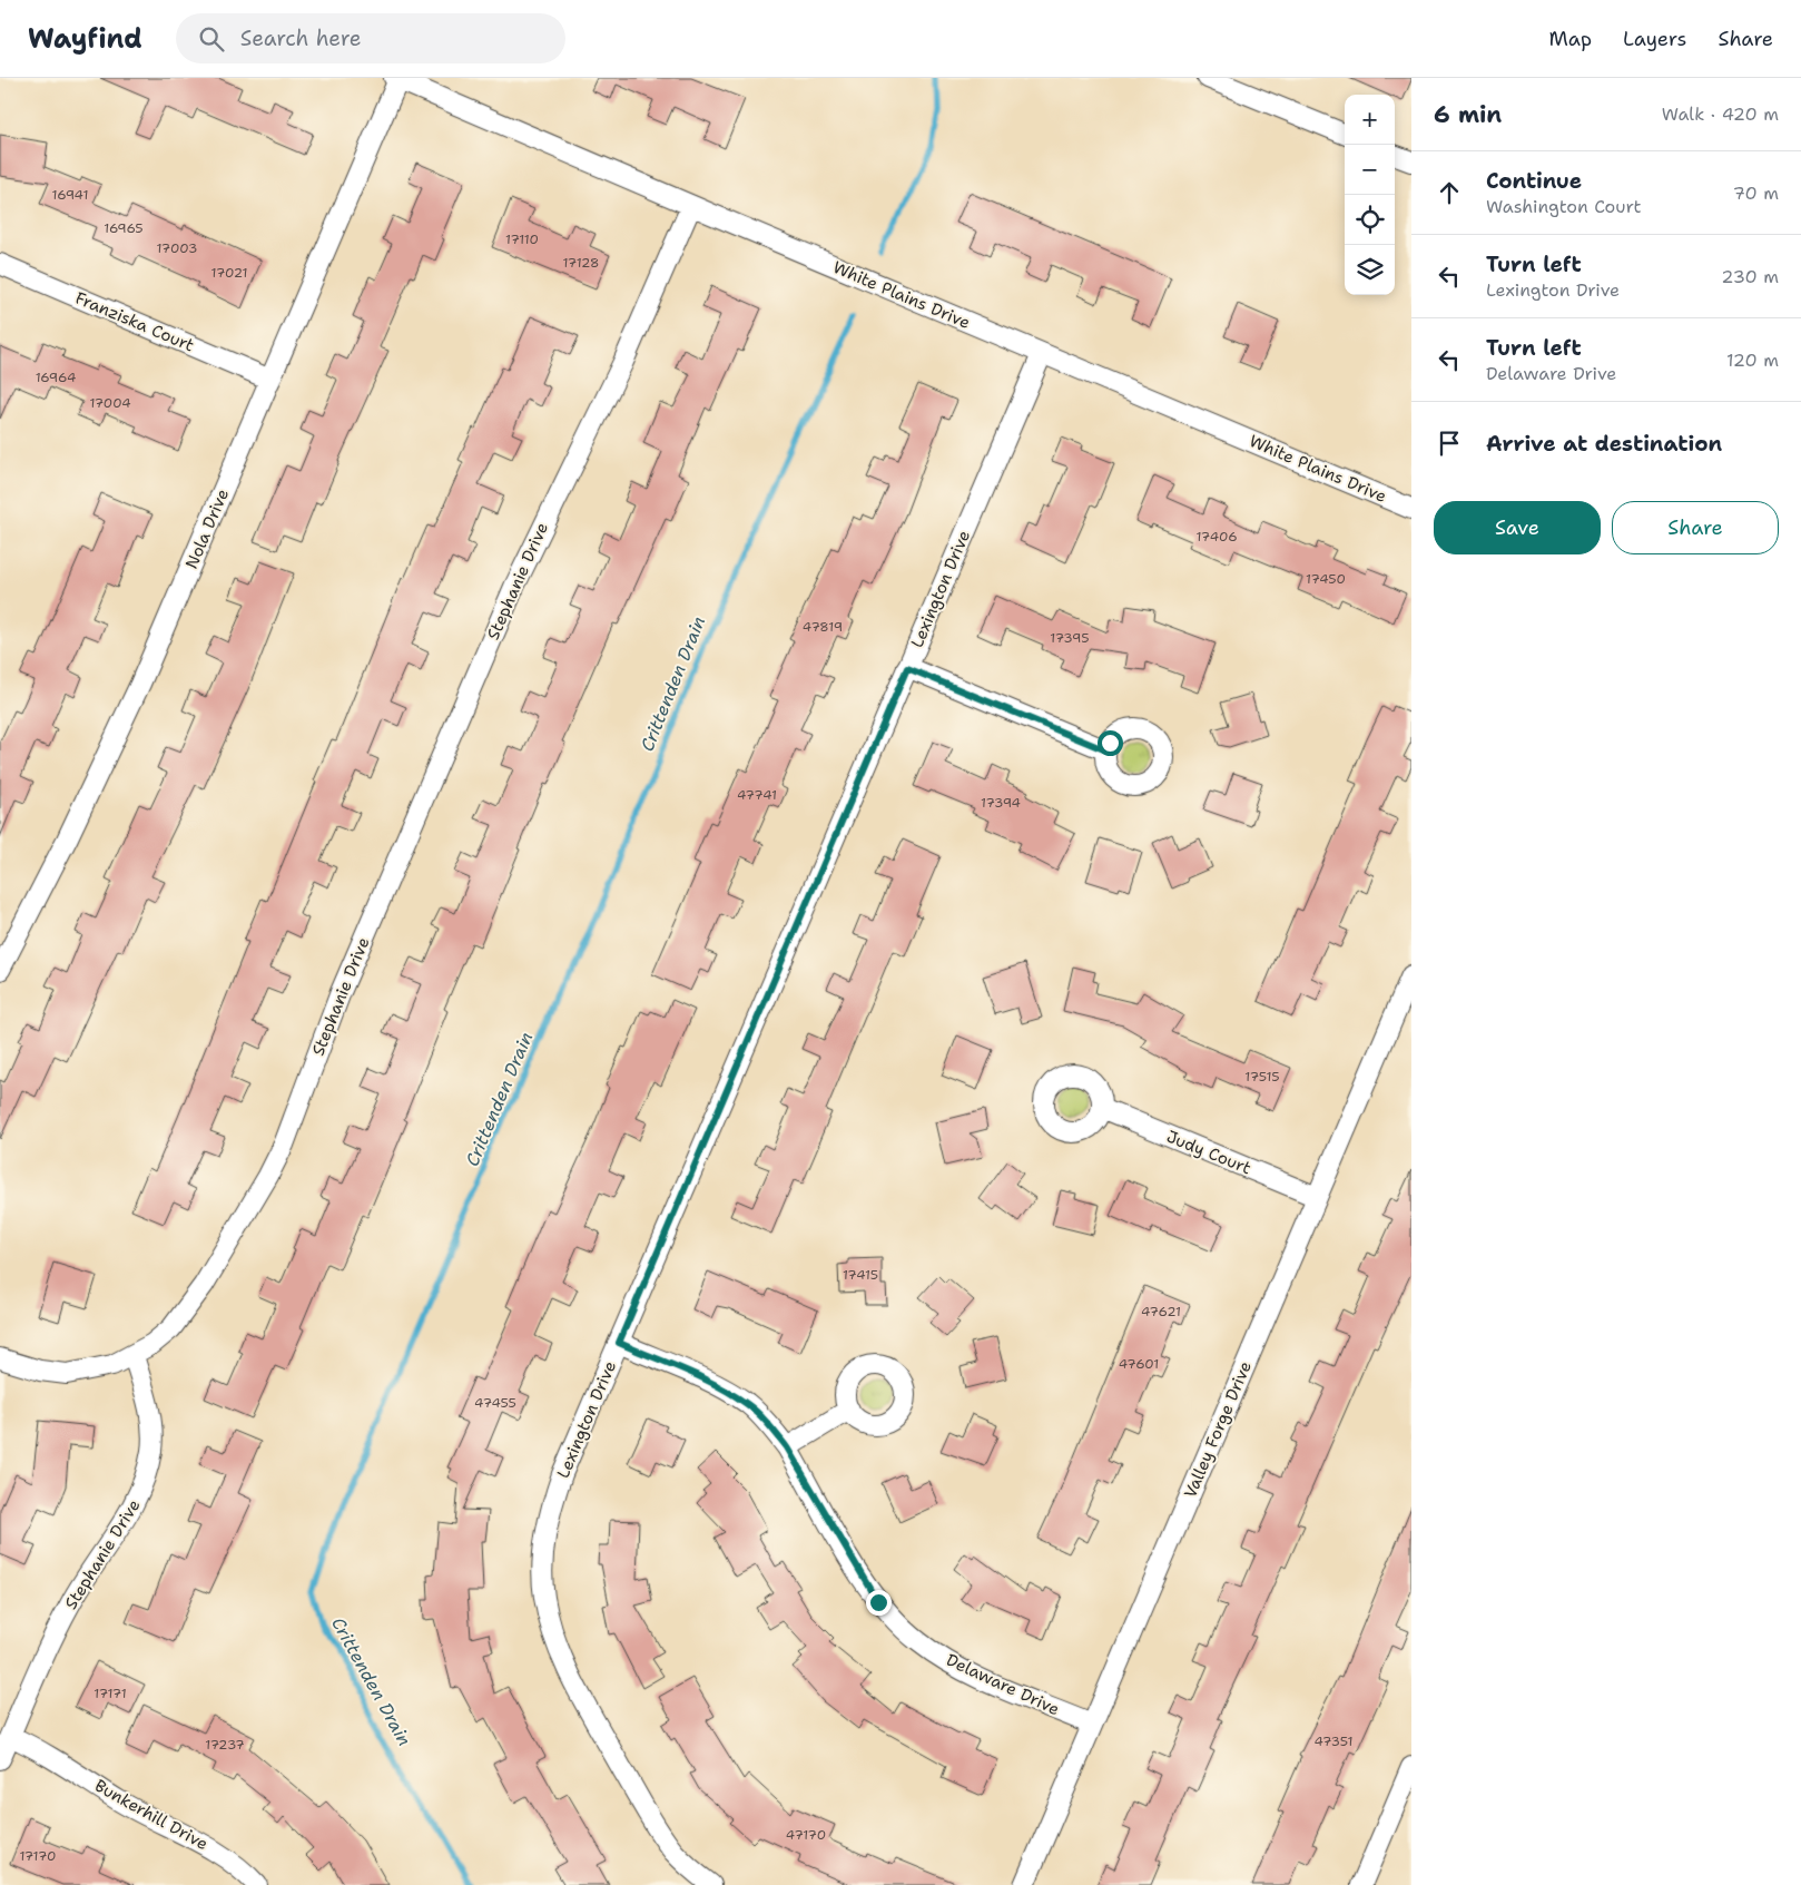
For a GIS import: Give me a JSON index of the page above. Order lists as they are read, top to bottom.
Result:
{
  "streets": {
    "street": [
      "White Plains Drive",
      "Franziska Court",
      "Nola Drive",
      "Stephanie Drive",
      "Lexington Drive",
      "Judy Court",
      "Valley Forge Drive",
      "Delaware Drive",
      "Bunkerhill Drive"
    ]
  },
  "crossings": [
    ["White Plains Drive", "Nola Drive"],
    ["White Plains Drive", "Stephanie Drive"],
    ["White Plains Drive", "Lexington Drive"],
    ["Franziska Court", "Nola Drive"],
    ["Stephanie Drive", "Bunkerhill Drive"],
    ["Lexington Drive", "Delaware Drive"],
    ["Judy Court", "Valley Forge Drive"],
    ["Valley Forge Drive", "Delaware Drive"]
  ],
  "water": ["Crittenden Drain"],
  "house_numbers": [
    "16941",
    "16965",
    "17110",
    "17003",
    "17128",
    "17021",
    "16964",
    "17004",
    "17406",
    "17450",
    "47819",
    "17395",
    "47741",
    "17394",
    "17515",
    "17415",
    "47621",
    "47601",
    "47455",
    "17171",
    "47351",
    "17237",
    "47170",
    "17170"
  ],
  "page": {
    "header": "Wayfind",
    "search": "Search here",
    "nav": ["Map", "Layers", "Share"],
    "heading": ["6 min", "Walk · 420 m"],
    "map_buttons": ["+", "−"],
    "list": [
      ["Continue", "Washington Court", "70 m"],
      ["Turn left", "Lexington Drive", "230 m"],
      ["Turn left", "Delaware Drive", "120 m"],
      "Arrive at destination"
    ],
    "buttons": ["Save", "Share"]
  }
}
